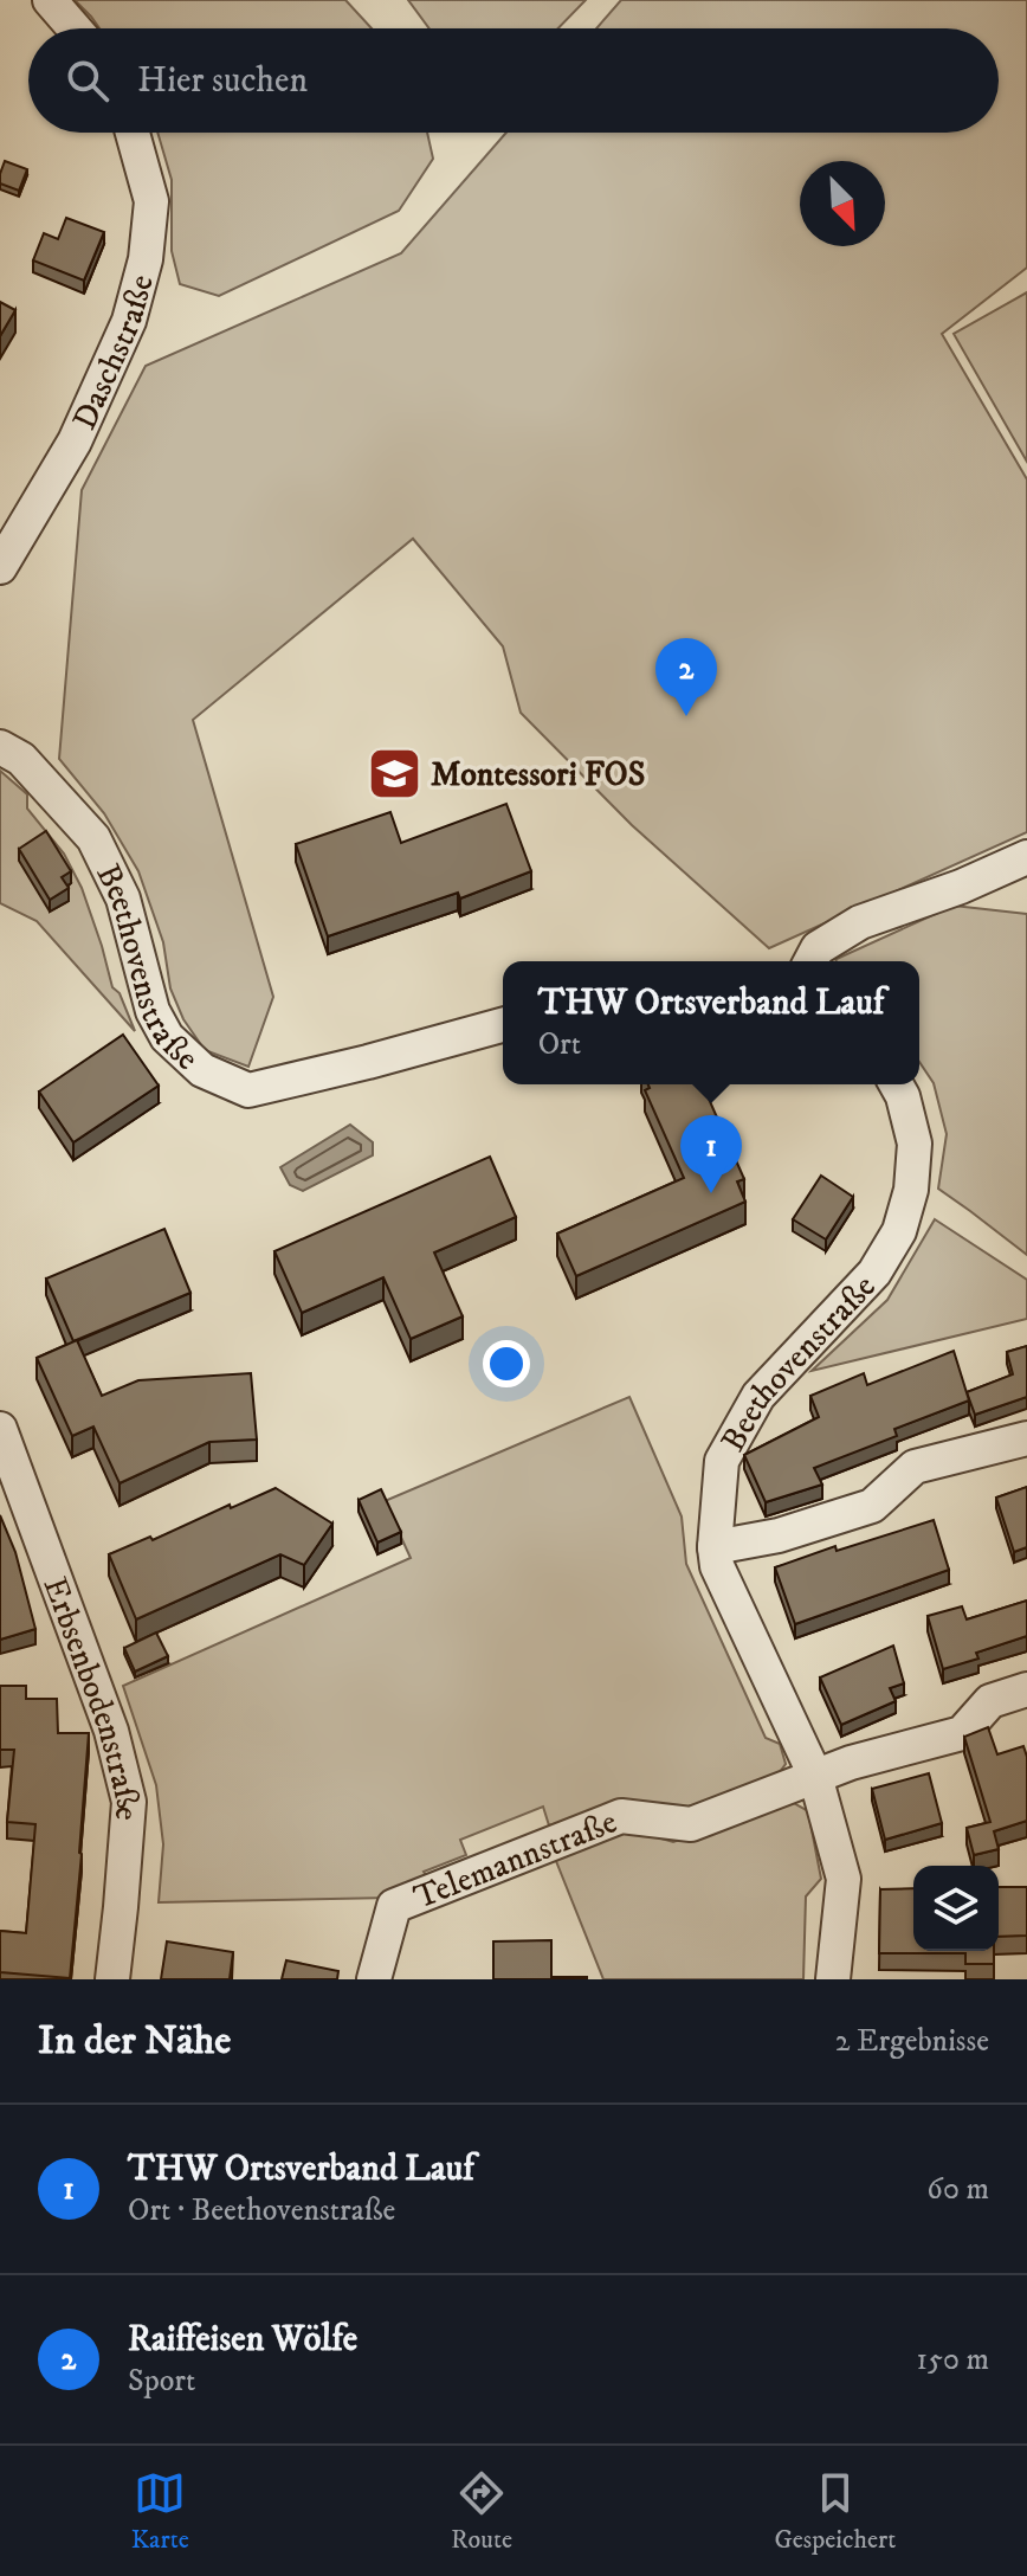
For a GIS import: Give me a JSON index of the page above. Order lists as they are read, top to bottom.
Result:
{
  "streets": {
    "street": [
      "Daschstraße",
      "Beethovenstraße",
      "Erbsenbodenstraße",
      "Telemannstraße"
    ]
  },
  "crossings": [
    ["Beethovenstraße", "Telemannstraße"]
  ],
  "places": {
    "school or university": ["Montessori FOS"]
  },
  "north": "bottom right",
  "page": {
    "search": "Hier suchen",
    "pins": ["2", "1"],
    "popup": ["THW Ortsverband Lauf", "Ort"],
    "heading": ["In der Nähe", "2 Ergebnisse"],
    "list": [
      {
        "mark": "1",
        "name": "THW Ortsverband Lauf",
        "note": "Ort · Beethovenstraße",
        "value": "60 m"
      },
      {
        "mark": "2",
        "name": "Raiffeisen Wölfe",
        "note": "Sport",
        "value": "150 m"
      }
    ],
    "nav": ["Karte", "Route", "Gespeichert"]
  }
}
